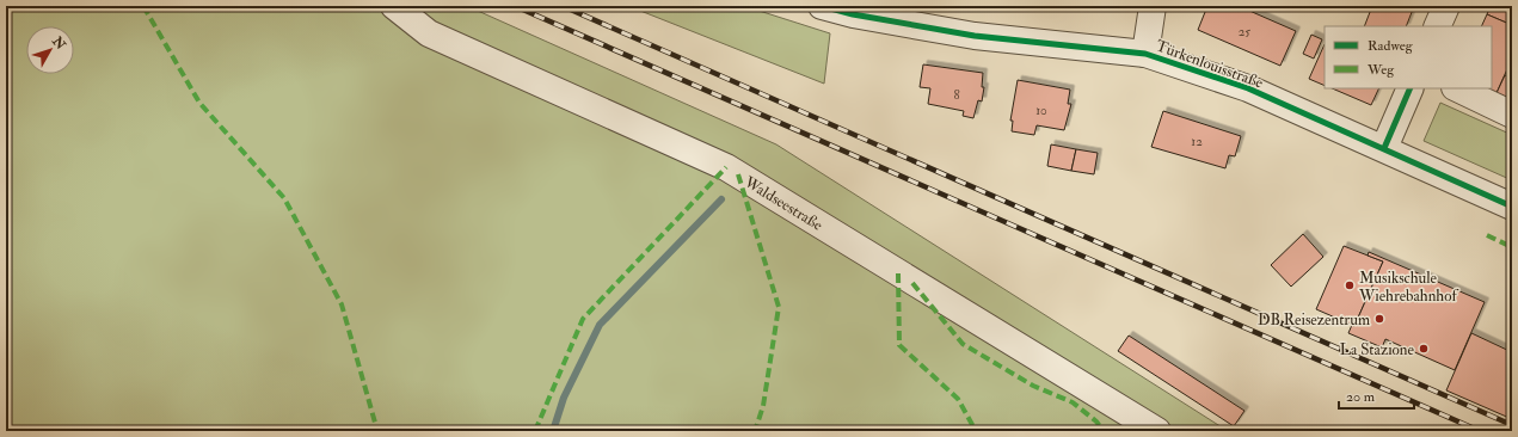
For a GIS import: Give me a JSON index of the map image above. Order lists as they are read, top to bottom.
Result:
{
  "streets": {
    "street": ["Türkenlouisstraße", "Waldseestraße"]
  },
  "places": ["Musikschule Wiehrebahnhof", "DB Reisezentrum", "La Stazione"],
  "house_numbers": [
    "25",
    "8",
    "10",
    "12"
  ],
  "legend": ["Radweg", "Weg"],
  "scale_bar": "20 m",
  "north": "top right"
}
